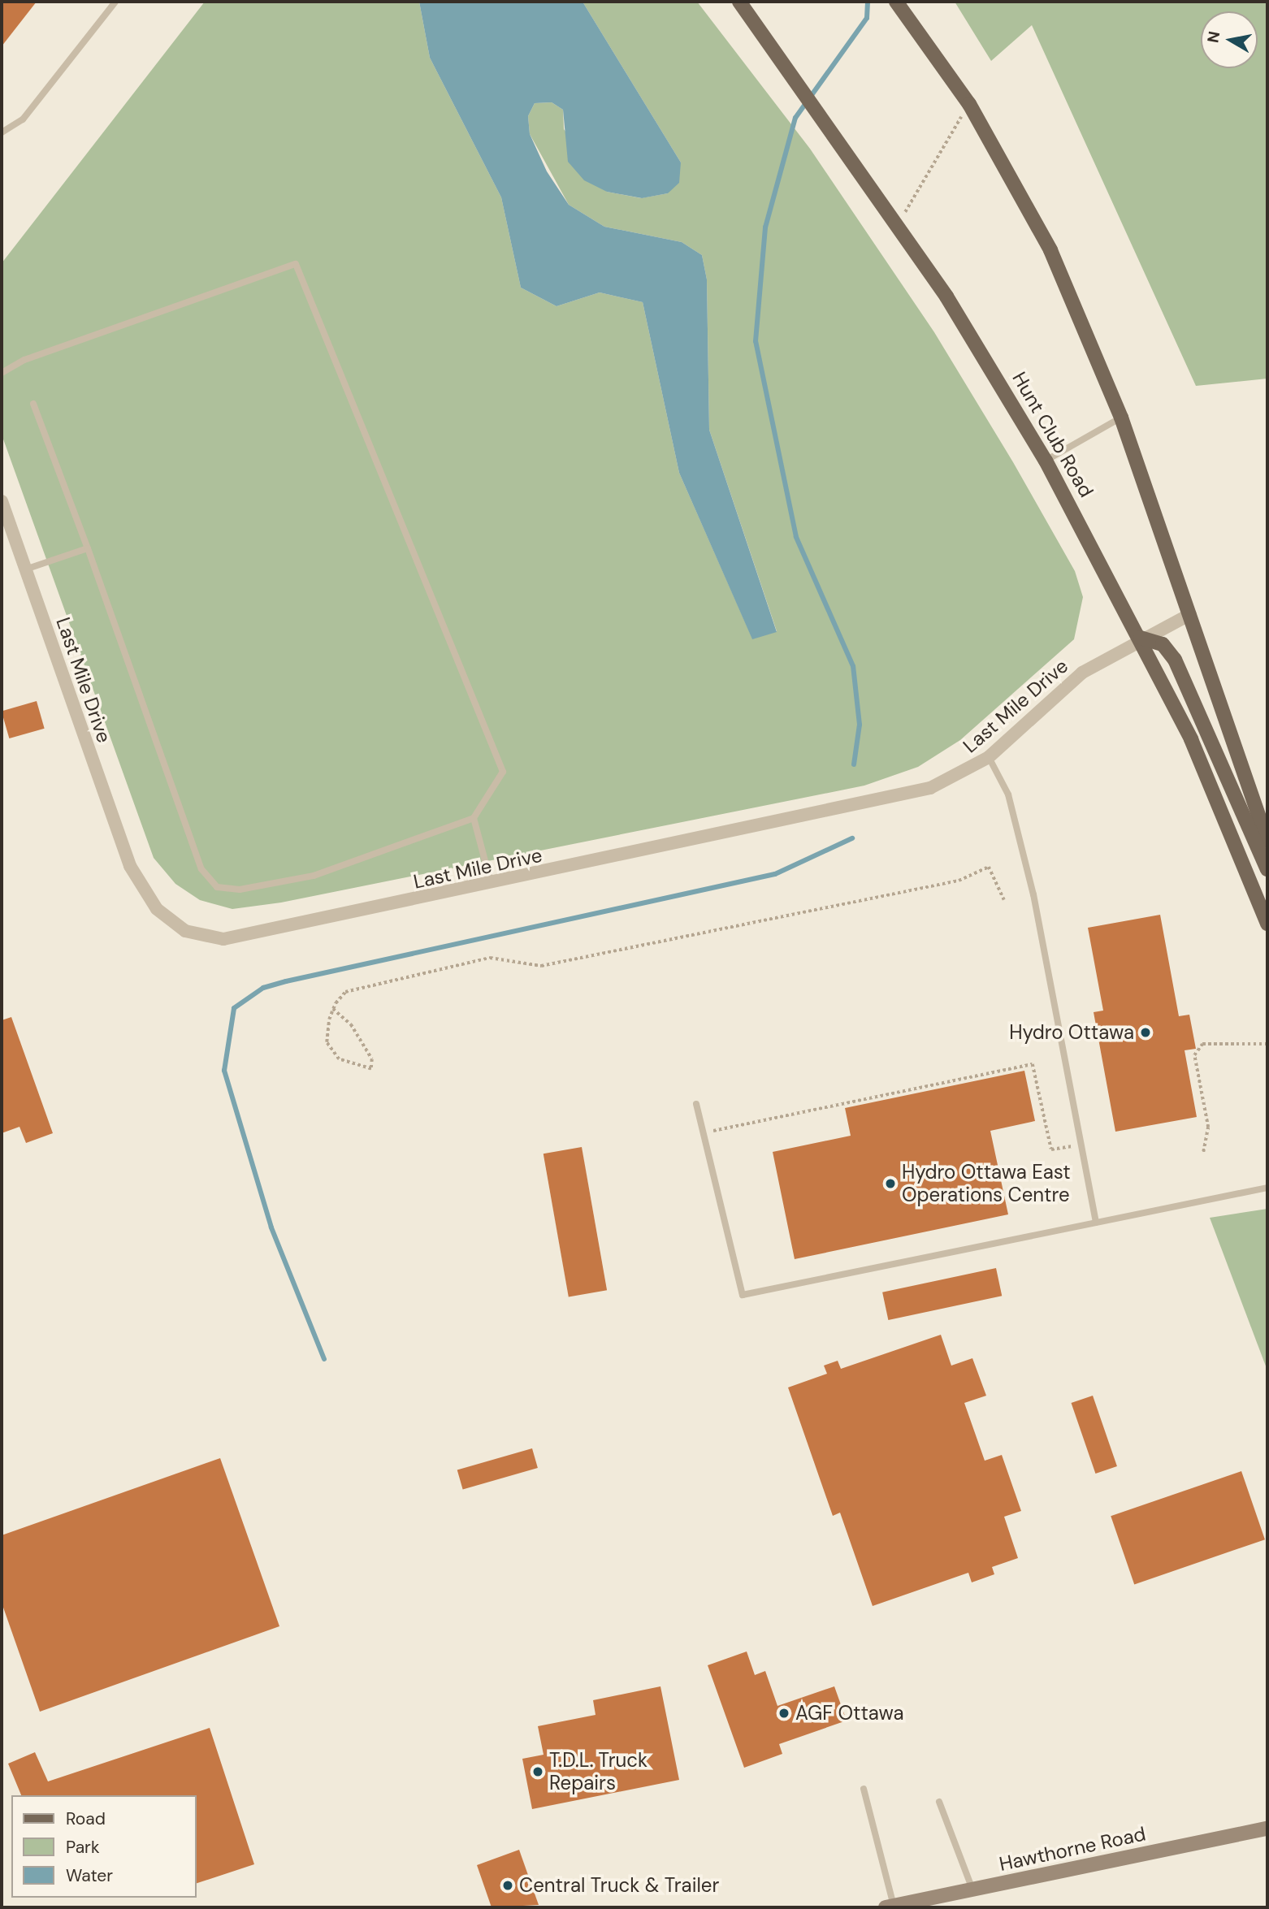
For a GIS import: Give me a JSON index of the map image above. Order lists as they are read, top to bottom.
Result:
{
  "streets": {
    "main road": ["Hunt Club Road", "Hawthorne Road"],
    "street": ["Last Mile Drive"]
  },
  "crossings": [
    ["Hunt Club Road", "Last Mile Drive"]
  ],
  "places": [
    "Hydro Ottawa",
    "Hydro Ottawa East Operations Centre",
    "AGF Ottawa",
    "T.D.L. Truck Repairs",
    "Central Truck & Trailer"
  ],
  "legend": ["Road", "Park", "Water"],
  "north": "left"
}
